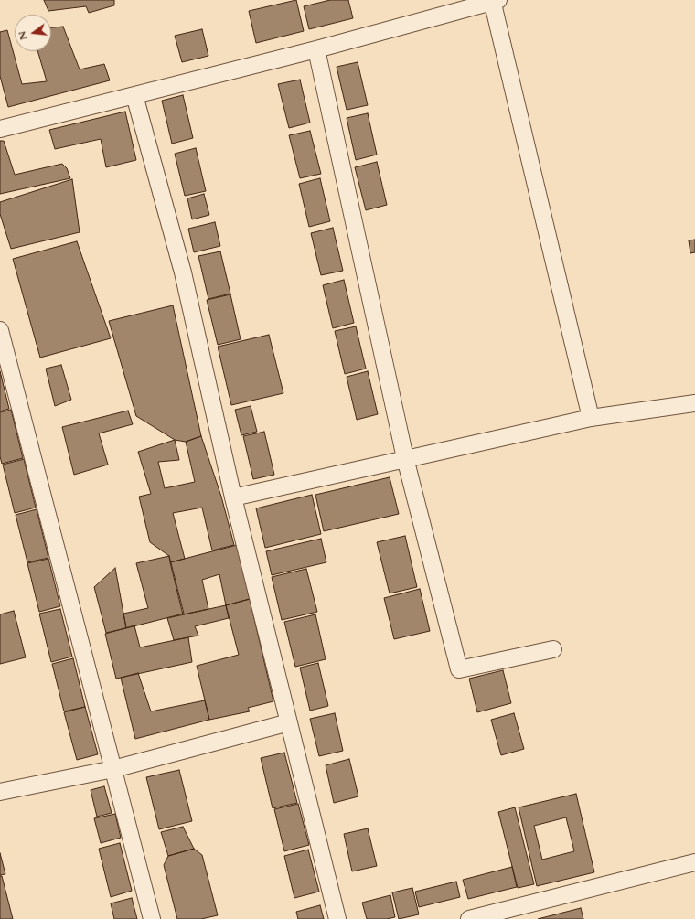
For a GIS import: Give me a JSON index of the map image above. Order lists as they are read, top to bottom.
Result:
{
  "north": "left"
}
